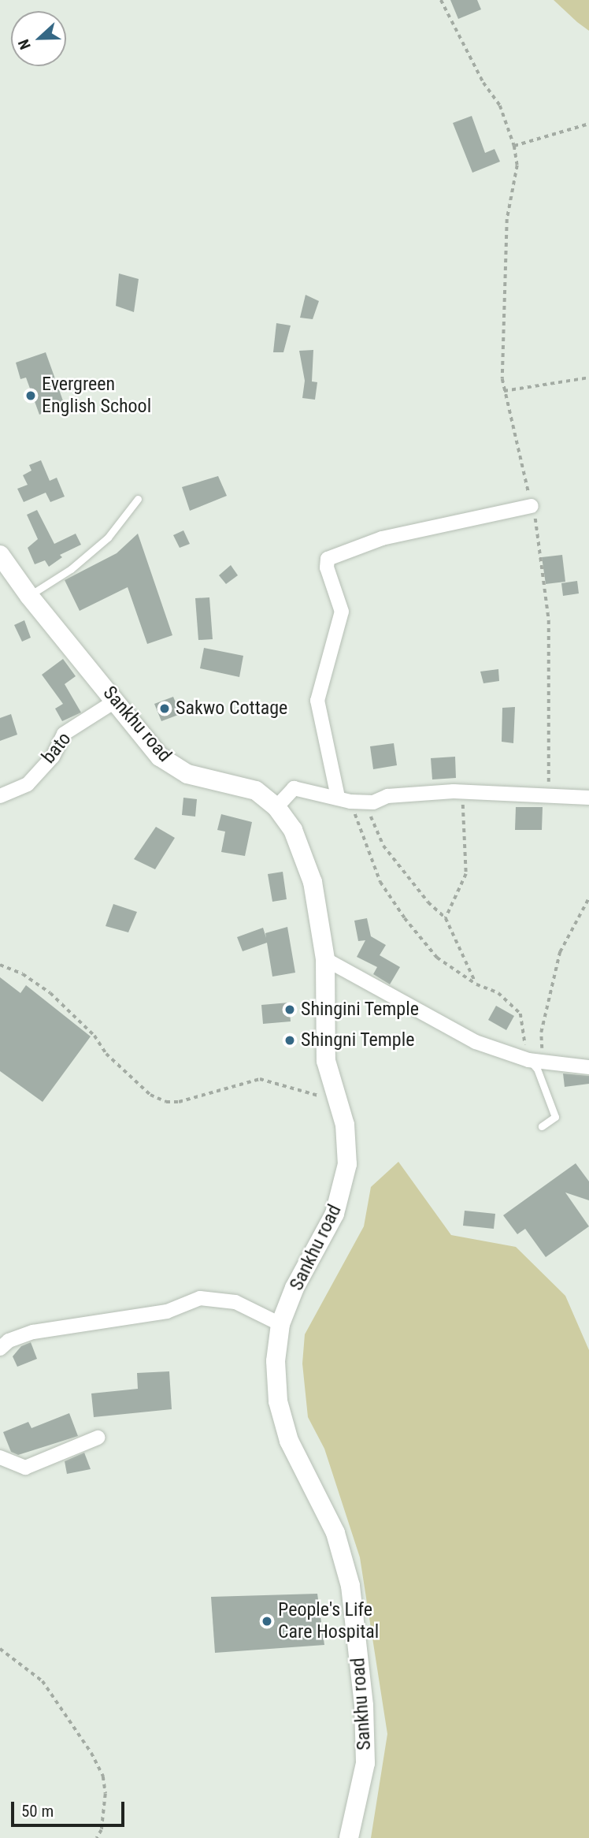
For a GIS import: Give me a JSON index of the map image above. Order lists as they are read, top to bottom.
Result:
{
  "streets": {
    "main road": ["Sankhu road"],
    "street": ["bato"]
  },
  "crossings": [
    ["Sankhu road", "bato"]
  ],
  "places": [
    "Evergreen English School",
    "Sakwo Cottage",
    "Shingini Temple",
    "Shingni Temple",
    "People's Life Care Hospital"
  ],
  "scale_bar": "50 m",
  "north": "left"
}
